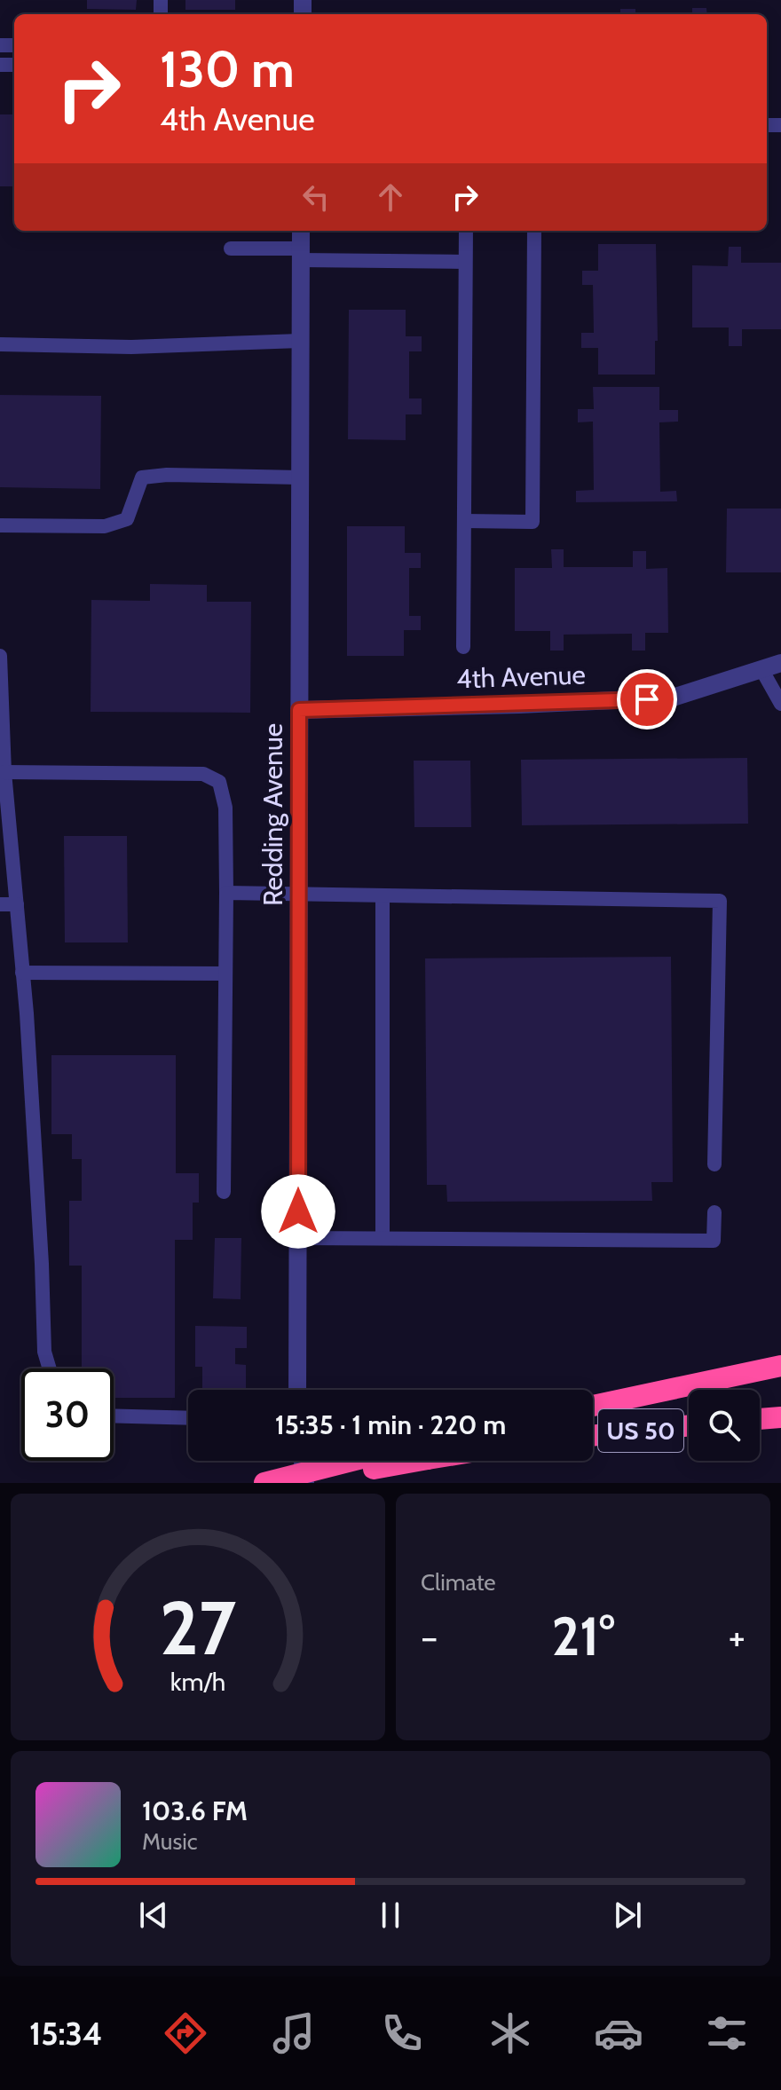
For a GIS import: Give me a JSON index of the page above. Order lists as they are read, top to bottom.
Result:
{
  "streets": {
    "highway": ["US 50"],
    "street": ["4th Avenue", "Redding Avenue"]
  },
  "crossings": [
    ["4th Avenue", "Redding Avenue"]
  ],
  "page": {
    "turn": ["130 m", "4th Avenue"],
    "limit": "30",
    "trip": "15:35 · 1 min · 220 m",
    "tile": "Climate",
    "heat": ["−", "21°", "+"],
    "song": ["103.6 FM", "Music"],
    "tabs": "15:34",
    "gauge": ["27", "km/h"]
  }
}
